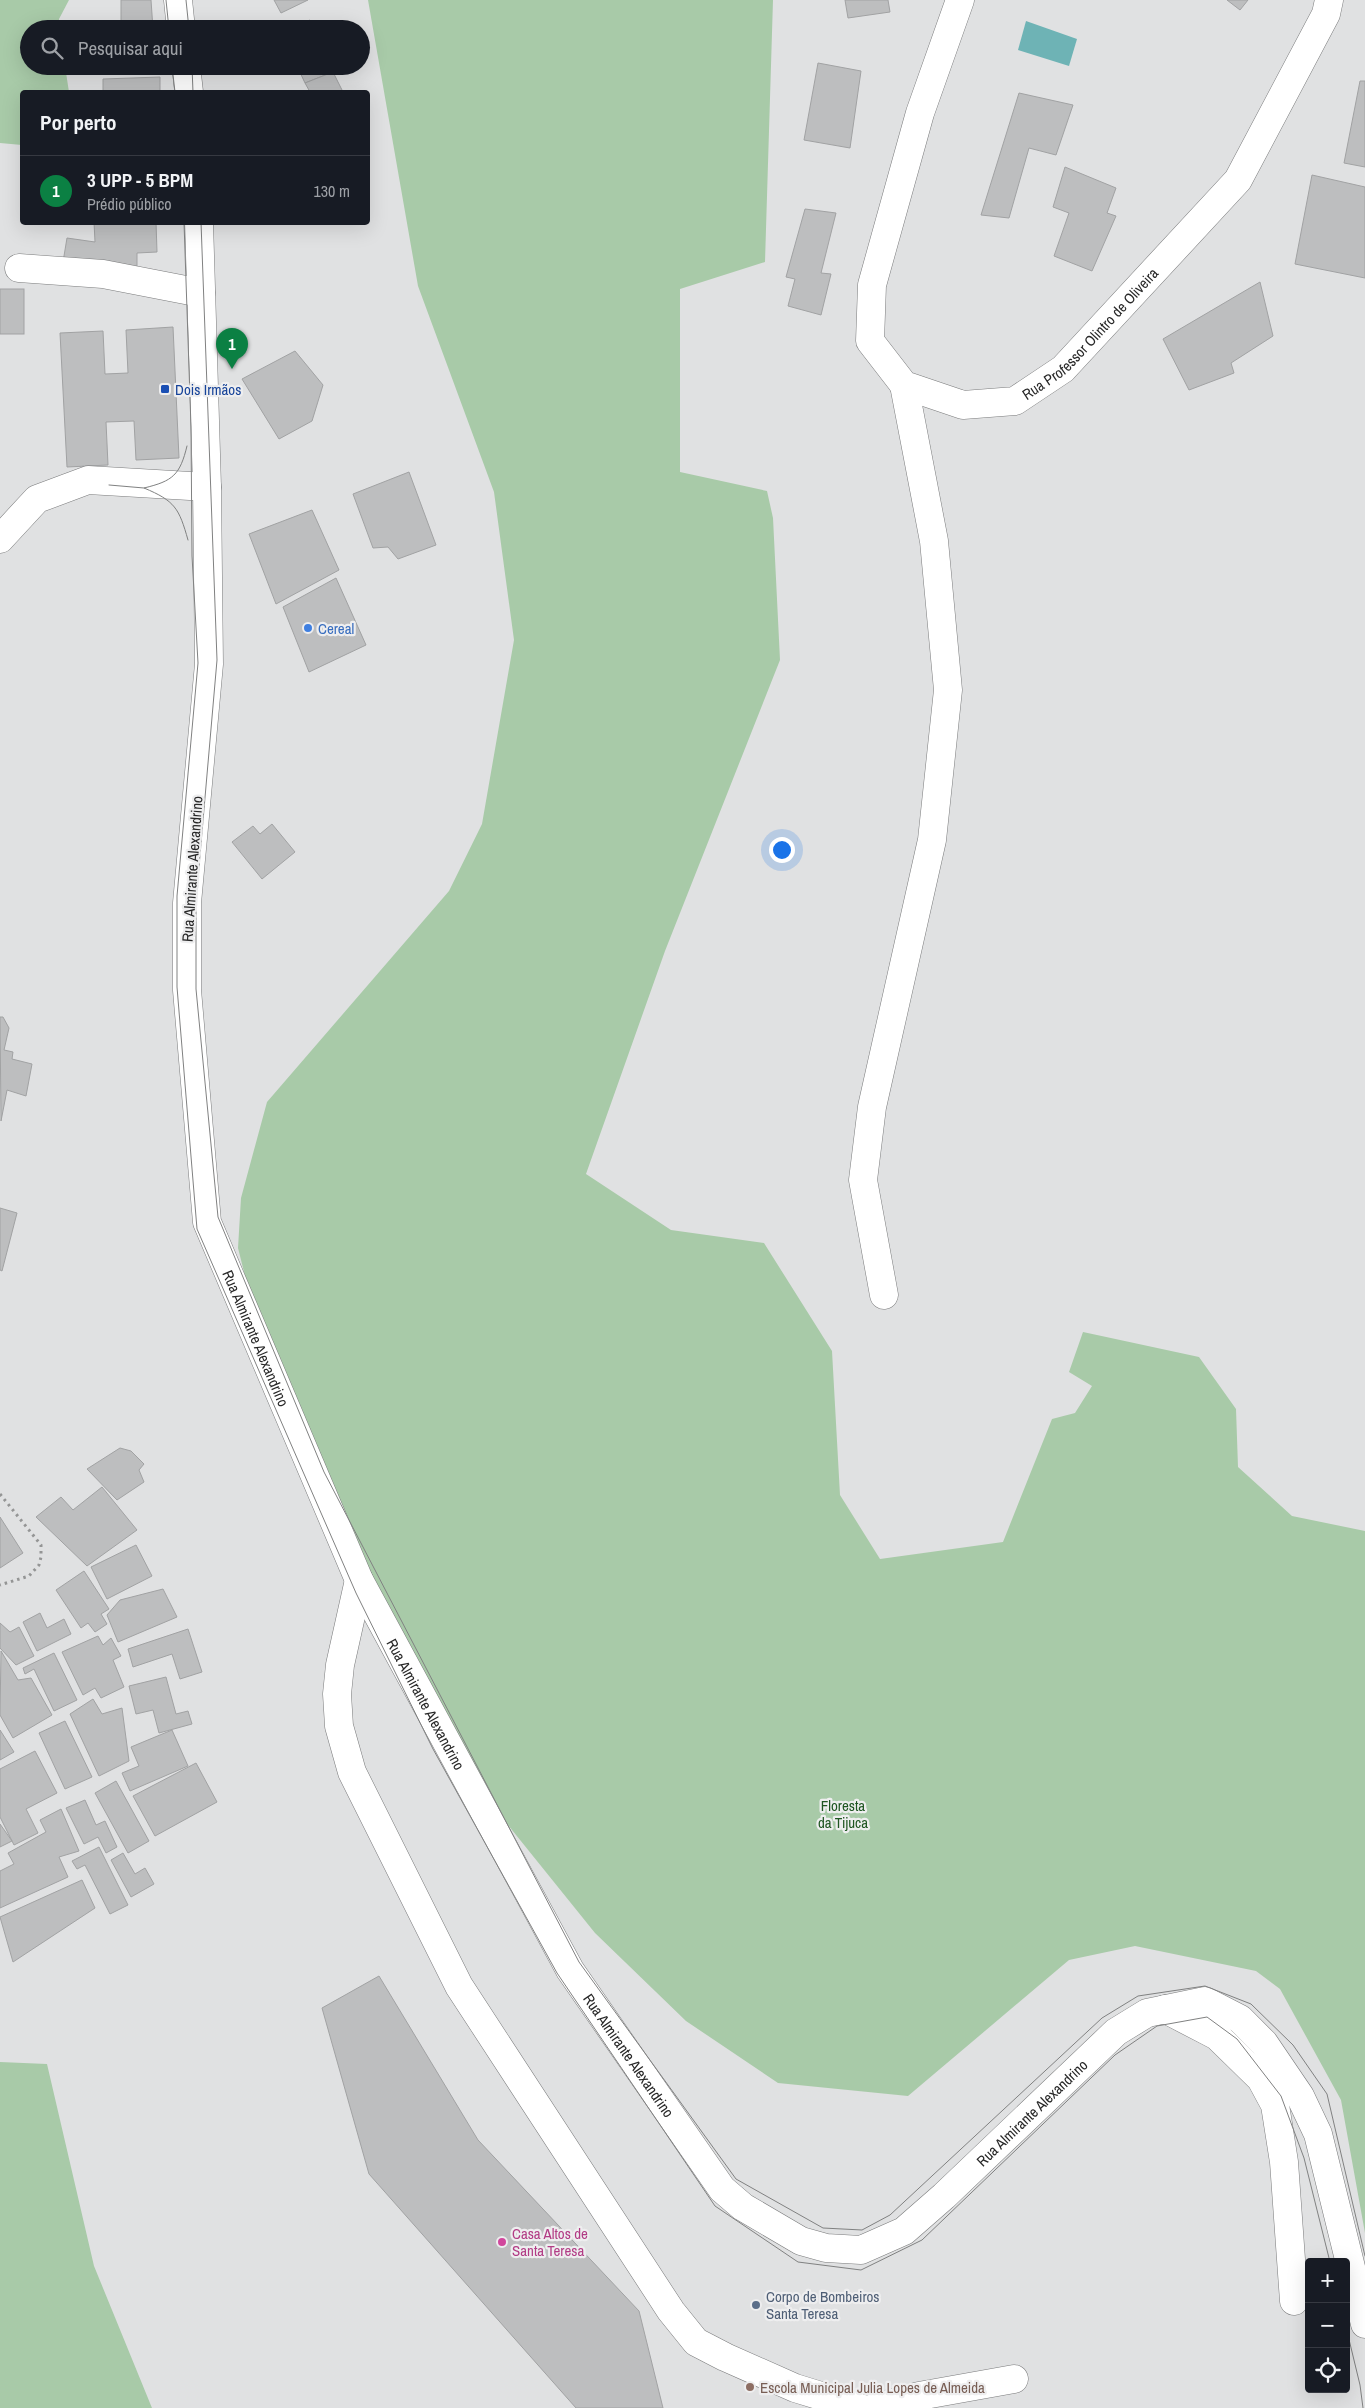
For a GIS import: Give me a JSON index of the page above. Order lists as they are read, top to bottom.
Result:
{
  "streets": {
    "street": ["Rua Professor Olintro de Oliveira", "Rua Almirante Alexandrino"]
  },
  "parks": ["Floresta da Tijuca"],
  "places": {
    "transit": ["Dois Irmãos"],
    "other": [
      "Cereal",
      "Casa Altos de Santa Teresa",
      "Corpo de Bombeiros Santa Teresa",
      "Escola Municipal Julia Lopes de Almeida"
    ]
  },
  "page": {
    "search": "Pesquisar aqui",
    "heading": "Por perto",
    "list": [
      {
        "mark": "1",
        "name": "3 UPP - 5 BPM",
        "note": "Prédio público",
        "value": "130 m"
      }
    ],
    "pins": "1",
    "map_buttons": ["+", "−"]
  }
}
